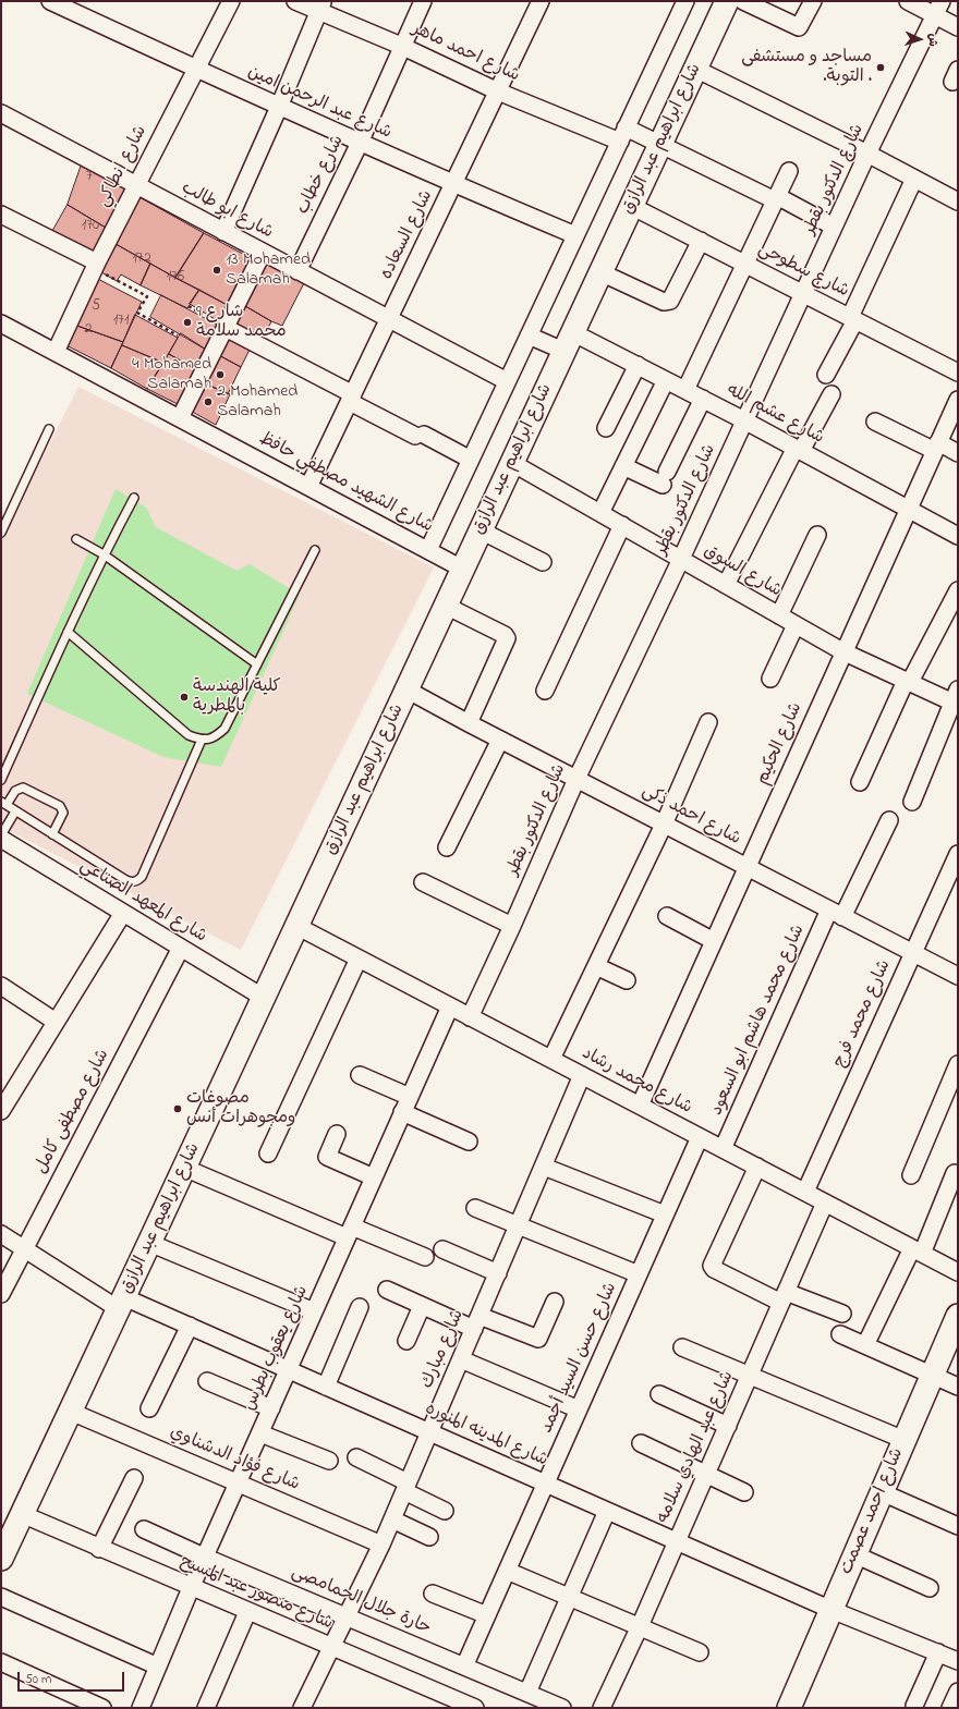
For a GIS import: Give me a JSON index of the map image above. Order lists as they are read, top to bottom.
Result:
{
  "streets": {
    "main road": ["شارع ابراهيم عبد الرازق", "شارع احمد عصمت"],
    "street": [
      "شارع احمد ماهر",
      "شارع عبد الرحمن امين",
      "شارع انطاكي",
      "شارع خطاب",
      "شارع الدكتور بقطر",
      "شارع ابو طالب",
      "شارع السعاده",
      "شارع سطوحى",
      "شارع عشم الله",
      "شارع الشهيد مصطفي حافظ",
      "شارع السوق",
      "شارع الحكيم",
      "شارع احمد ذكى",
      "شارع المعهد الصناعي",
      "شارع محمد فرج",
      "شارع محمد هاشم ابو السعود",
      "شارع محمد رشاد",
      "شارع مصطفى كامل",
      "شارع يعقوب بطرس",
      "شارع مبارك",
      "شارع حسن السيد أحمد",
      "شارع المدينه المنوره",
      "شارع عبد الهادي سلامه",
      "شارع فؤاد الدشناوي",
      "شارع منصور عبد المسيح",
      "حارة جلال الحمامصى"
    ]
  },
  "crossings": [
    ["شارع احمد ماهر", "شارع ابراهيم عبد الرازق"],
    ["شارع احمد ماهر", "شارع خطاب"],
    ["شارع احمد ماهر", "شارع الدكتور بقطر"],
    ["شارع احمد ماهر", "شارع السعاده"],
    ["شارع عبد الرحمن امين", "شارع انطاكي"],
    ["شارع عبد الرحمن امين", "شارع خطاب"],
    ["شارع عبد الرحمن امين", "شارع السعاده"],
    ["شارع ابراهيم عبد الرازق", "شارع سطوحى"],
    ["شارع ابراهيم عبد الرازق", "شارع عشم الله"],
    ["شارع ابراهيم عبد الرازق", "شارع الشهيد مصطفي حافظ"],
    ["شارع ابراهيم عبد الرازق", "شارع السوق"],
    ["شارع ابراهيم عبد الرازق", "شارع احمد ذكى"],
    ["شارع ابراهيم عبد الرازق", "شارع المعهد الصناعي"],
    ["شارع ابراهيم عبد الرازق", "شارع محمد رشاد"],
    ["شارع ابراهيم عبد الرازق", "شارع المدينه المنوره"],
    ["شارع ابراهيم عبد الرازق", "شارع فؤاد الدشناوي"],
    ["شارع ابراهيم عبد الرازق", "شارع منصور عبد المسيح"],
    ["شارع انطاكي", "شارع ابو طالب"],
    ["شارع انطاكي", "شارع الشهيد مصطفي حافظ"],
    ["شارع خطاب", "شارع ابو طالب"],
    ["شارع الدكتور بقطر", "شارع سطوحى"],
    ["شارع الدكتور بقطر", "شارع عشم الله"],
    ["شارع الدكتور بقطر", "شارع السوق"],
    ["شارع الدكتور بقطر", "شارع احمد ذكى"],
    ["شارع الدكتور بقطر", "شارع محمد رشاد"],
    ["شارع ابو طالب", "شارع السعاده"],
    ["شارع السعاده", "شارع الشهيد مصطفي حافظ"],
    ["شارع عشم الله", "شارع الحكيم"],
    ["شارع السوق", "شارع الحكيم"],
    ["شارع الحكيم", "شارع احمد ذكى"],
    ["شارع الحكيم", "شارع محمد رشاد"],
    ["شارع احمد ذكى", "شارع محمد فرج"],
    ["شارع احمد ذكى", "شارع محمد هاشم ابو السعود"],
    ["شارع المعهد الصناعي", "شارع مصطفى كامل"],
    ["شارع محمد فرج", "شارع محمد رشاد"],
    ["شارع محمد هاشم ابو السعود", "شارع محمد رشاد"],
    ["شارع محمد رشاد", "شارع يعقوب بطرس"],
    ["شارع محمد رشاد", "شارع مبارك"],
    ["شارع محمد رشاد", "شارع حسن السيد أحمد"],
    ["شارع محمد رشاد", "شارع عبد الهادي سلامه"],
    ["شارع مصطفى كامل", "شارع المدينه المنوره"],
    ["شارع يعقوب بطرس", "شارع المدينه المنوره"],
    ["شارع يعقوب بطرس", "شارع فؤاد الدشناوي"],
    ["شارع يعقوب بطرس", "شارع منصور عبد المسيح"],
    ["شارع يعقوب بطرس", "حارة جلال الحمامصى"],
    ["شارع مبارك", "شارع المدينه المنوره"],
    ["شارع مبارك", "شارع فؤاد الدشناوي"],
    ["شارع مبارك", "شارع منصور عبد المسيح"],
    ["شارع مبارك", "حارة جلال الحمامصى"],
    ["شارع حسن السيد أحمد", "شارع المدينه المنوره"],
    ["شارع حسن السيد أحمد", "حارة جلال الحمامصى"],
    ["شارع المدينه المنوره", "شارع عبد الهادي سلامه"],
    ["شارع المدينه المنوره", "شارع احمد عصمت"]
  ],
  "places": [
    "مساجد و مستشفى .التوبة .",
    "13 Mohamed Salamah",
    "9 شارع محمد سلامة",
    "4 Mohamed Salamah",
    "2 Mohamed Salamah",
    "كلية الهندسة بالمطرية",
    "مصوغات ومجوهرات أنس"
  ],
  "house_numbers": [
    "7",
    "170",
    "172",
    "176",
    "5",
    "171",
    "2"
  ],
  "scale_bar": "50 m",
  "north": "right"
}
